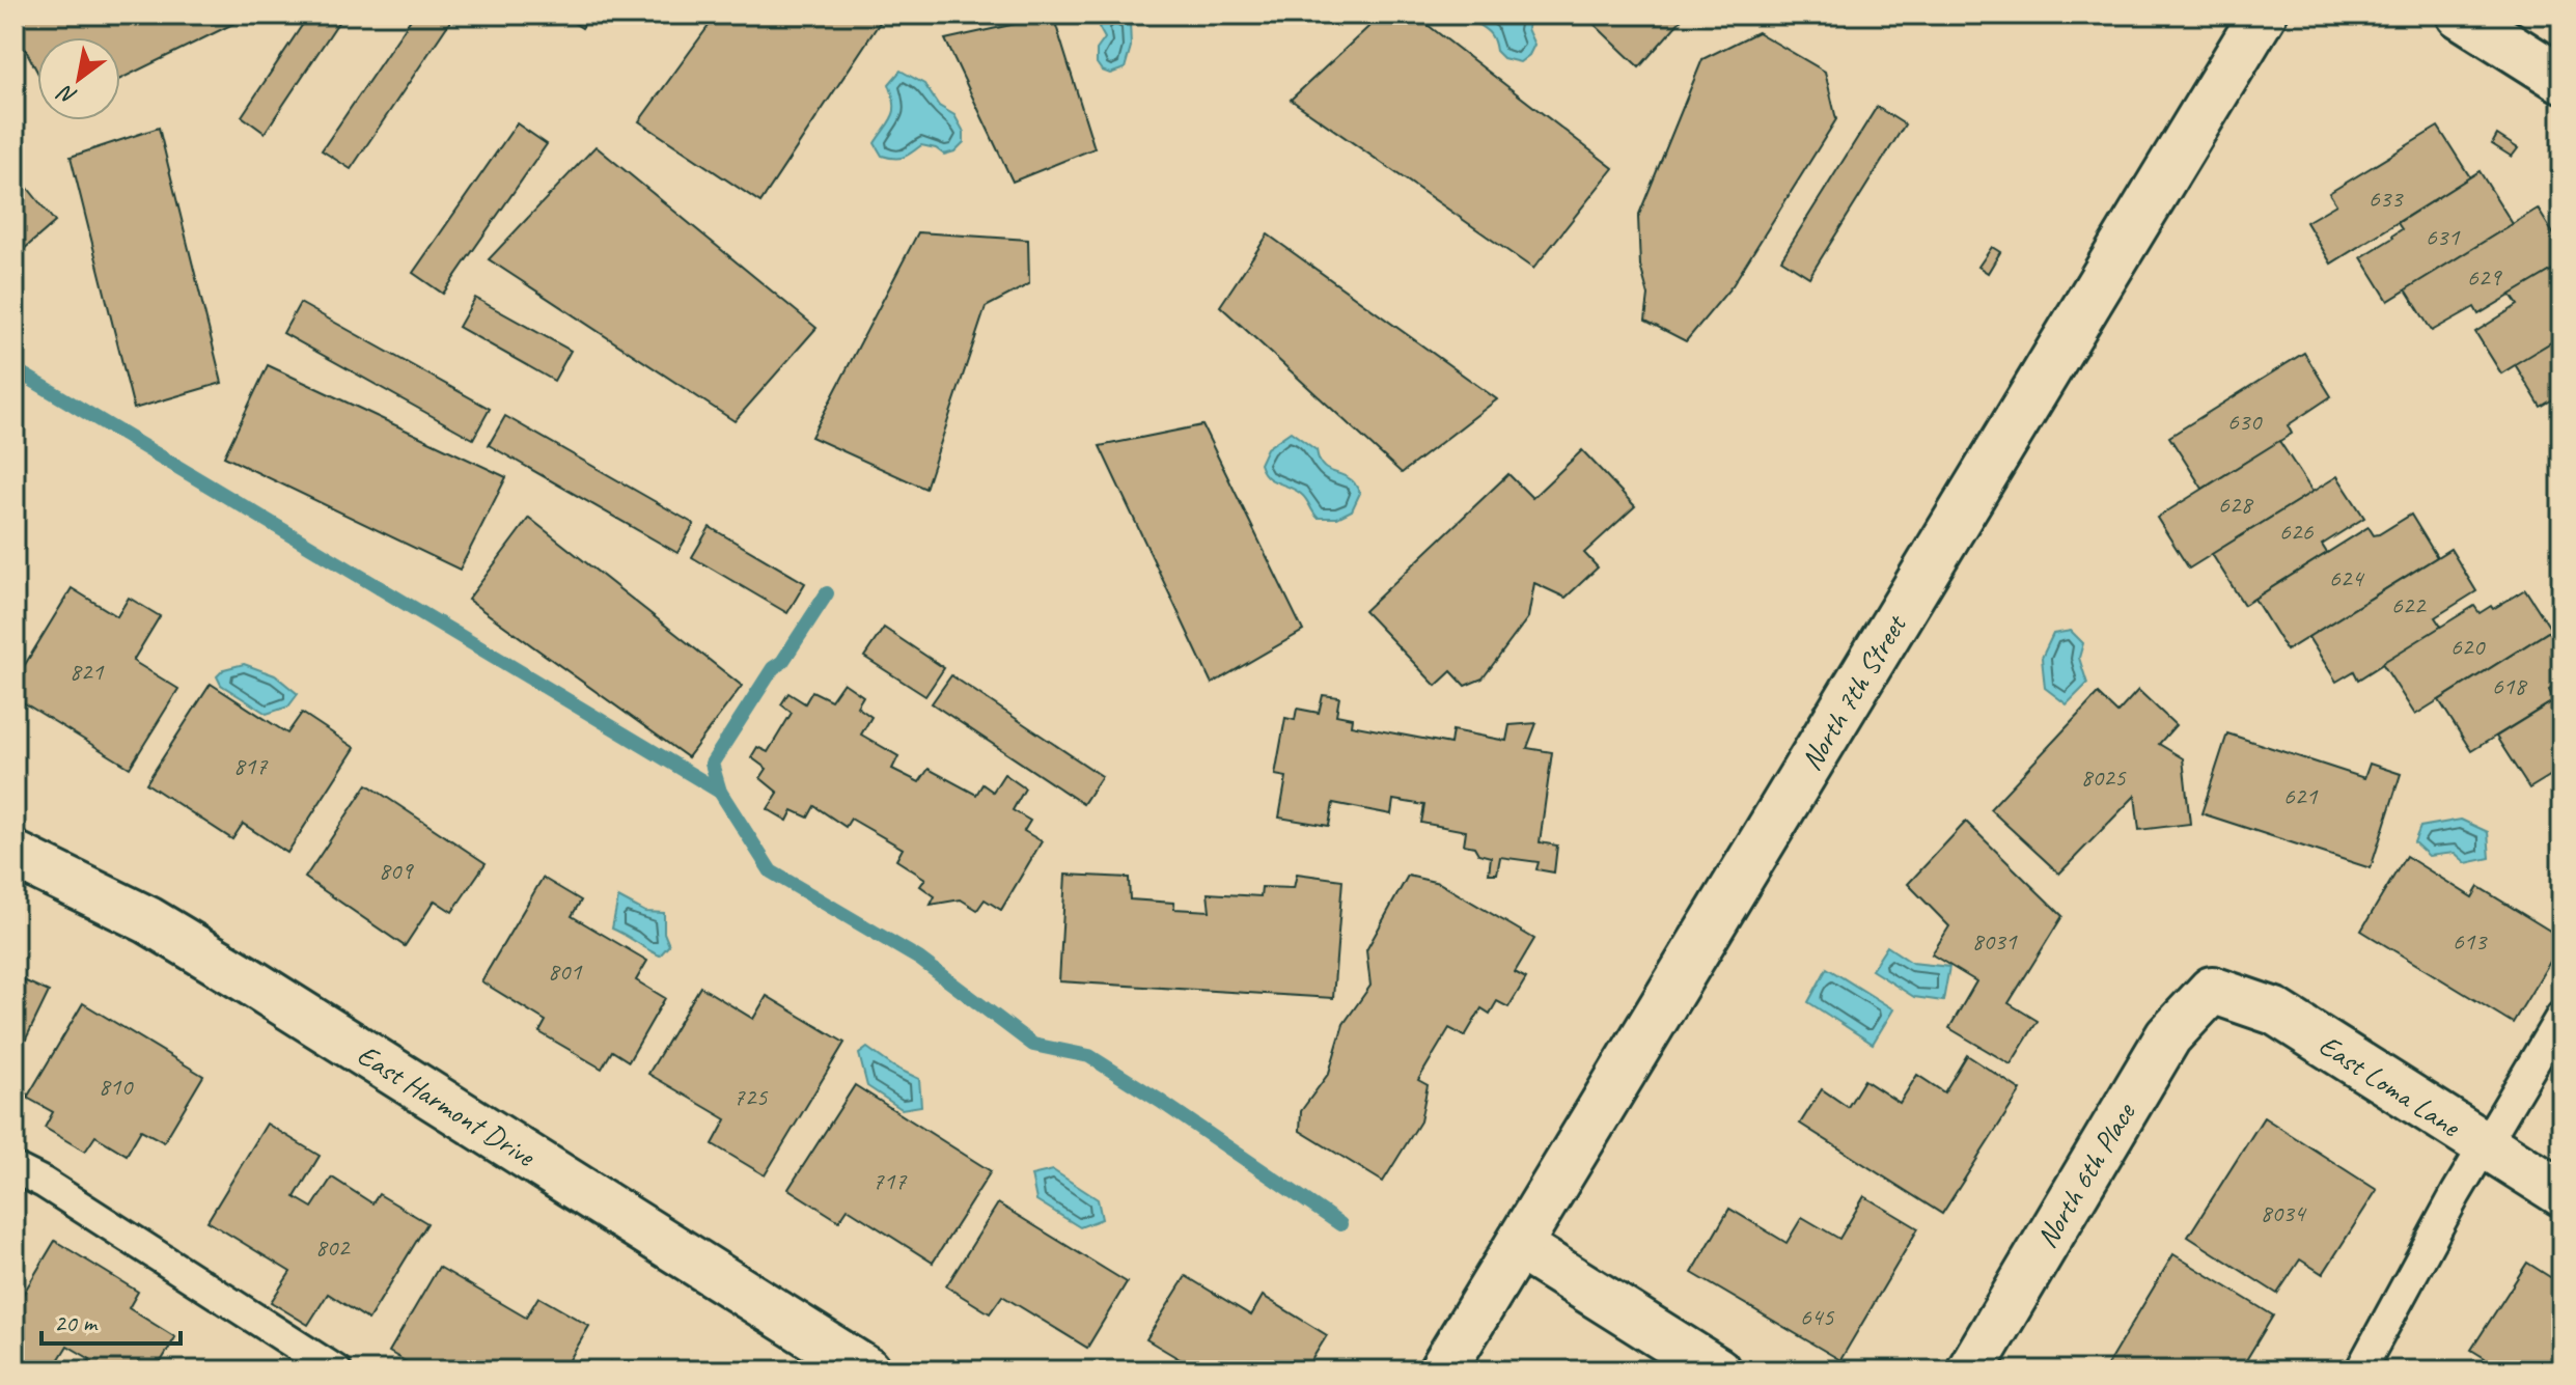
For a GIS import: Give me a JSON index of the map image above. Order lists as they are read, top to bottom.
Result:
{
  "streets": {
    "street": [
      "North 7th Street",
      "East Loma Lane",
      "East Harmont Drive",
      "North 6th Place"
    ]
  },
  "crossings": [
    ["East Loma Lane", "North 6th Place"]
  ],
  "house_numbers": [
    "633",
    "631",
    "629",
    "630",
    "628",
    "626",
    "624",
    "622",
    "620",
    "821",
    "618",
    "817",
    "8025",
    "621",
    "809",
    "8031",
    "613",
    "801",
    "810",
    "725",
    "717",
    "8034",
    "802",
    "645"
  ],
  "scale_bar": "20 m",
  "north": "bottom left"
}
